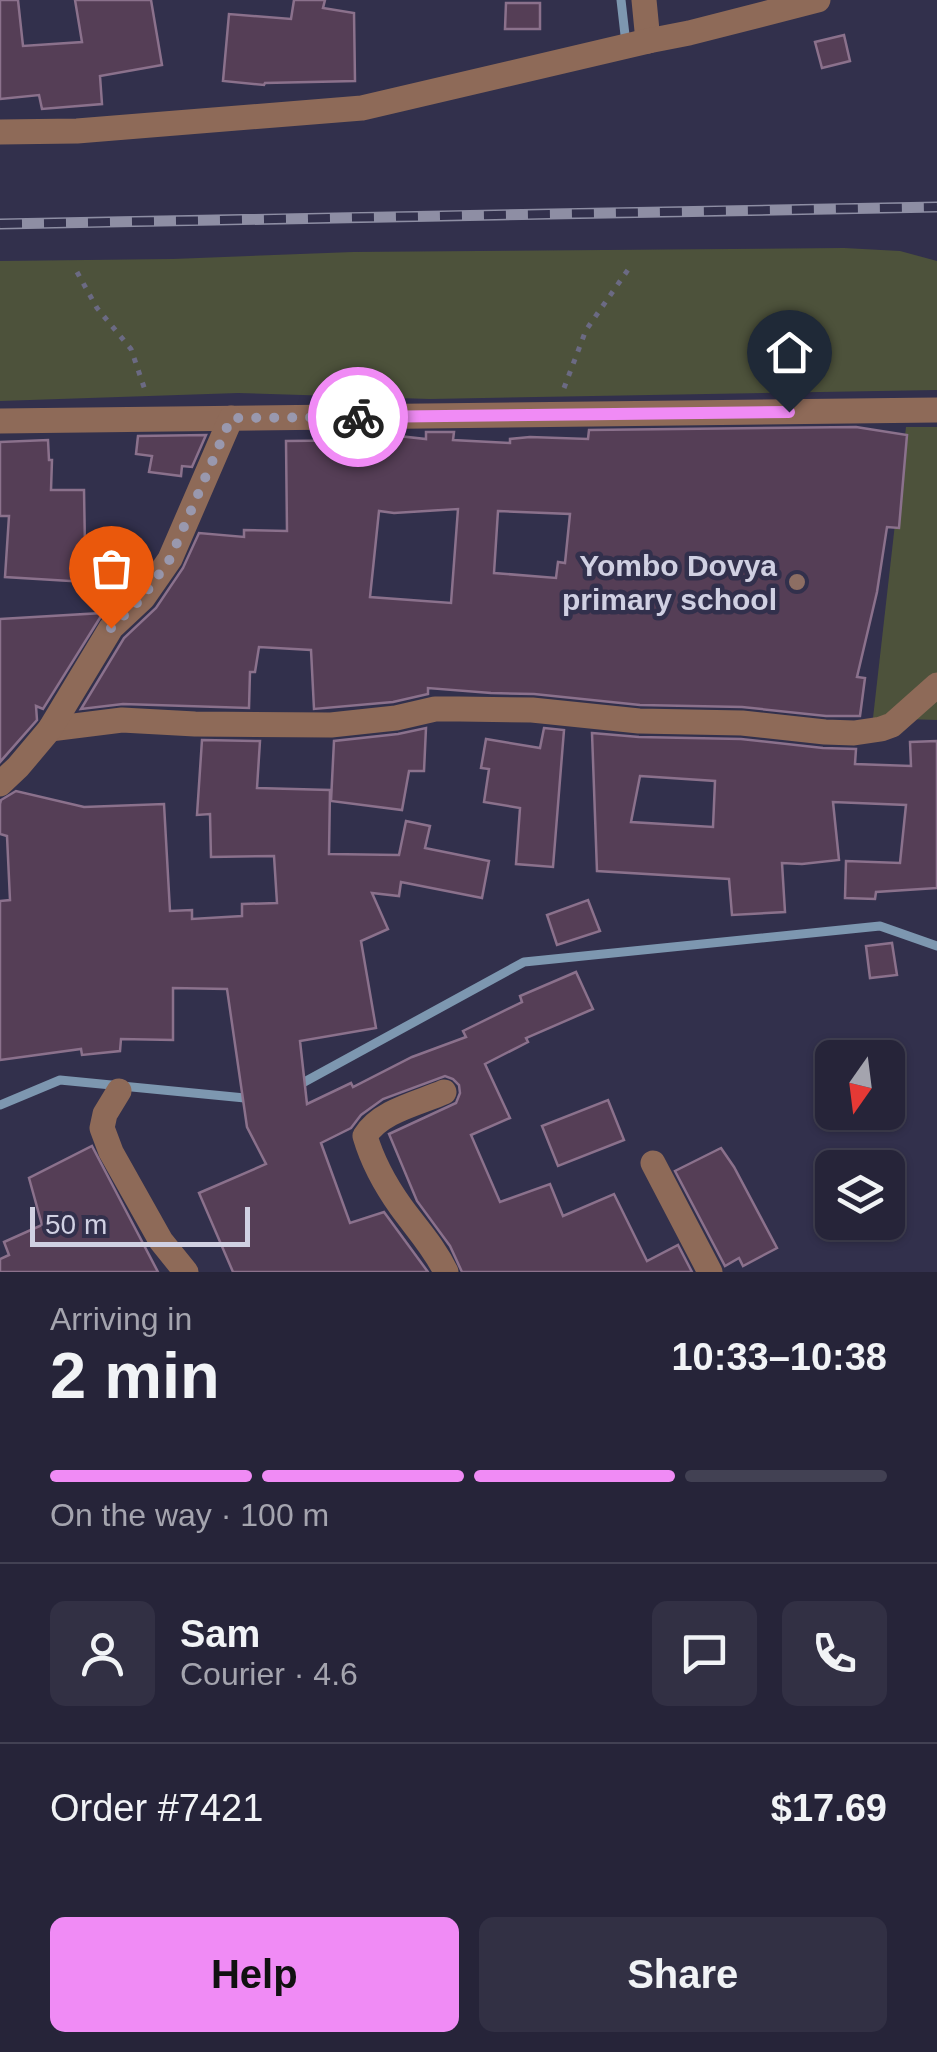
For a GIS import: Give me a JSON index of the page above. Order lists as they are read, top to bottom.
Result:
{
  "places": ["Yombo Dovya primary school"],
  "scale_bar": "50 m",
  "north": "bottom",
  "page": {
    "scale": "50 m",
    "heading": ["2 min", "Arriving in", "10:33–10:38"],
    "panel": [
      "Sam",
      "Courier · 4.6",
      "Order #7421",
      "$17.69"
    ],
    "bar": "On the way · 100 m",
    "buttons": ["Help", "Share"]
  }
}
